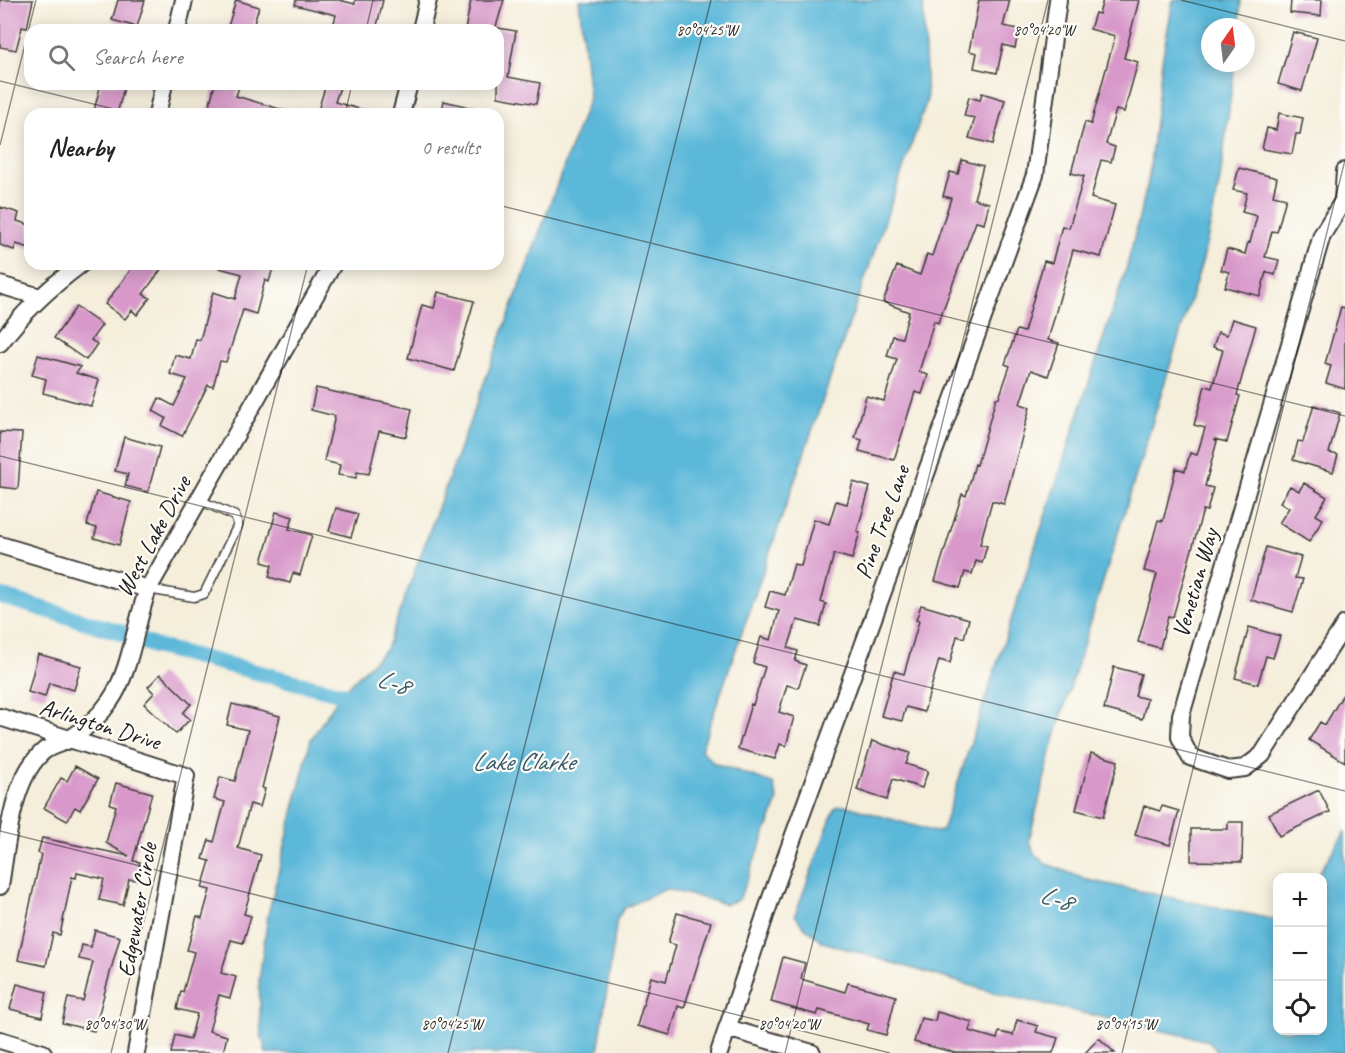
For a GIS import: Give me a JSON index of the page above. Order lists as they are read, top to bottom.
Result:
{
  "streets": {
    "street": [
      "Pine Tree Lane",
      "West Lake Drive",
      "Venetian Way",
      "Arlington Drive",
      "Edgewater Circle"
    ]
  },
  "crossings": [
    ["West Lake Drive", "Arlington Drive"],
    ["Arlington Drive", "Edgewater Circle"]
  ],
  "water": ["L-8", "Lake Clarke"],
  "north": "top",
  "page": {
    "search": "Search here",
    "heading": ["Nearby", "0 results"],
    "map_buttons": ["+", "−"]
  },
  "coordinates": [
    "80°04'25\"W",
    "80°04'20\"W",
    "80°04'30\"W",
    "80°04'15\"W"
  ]
}
